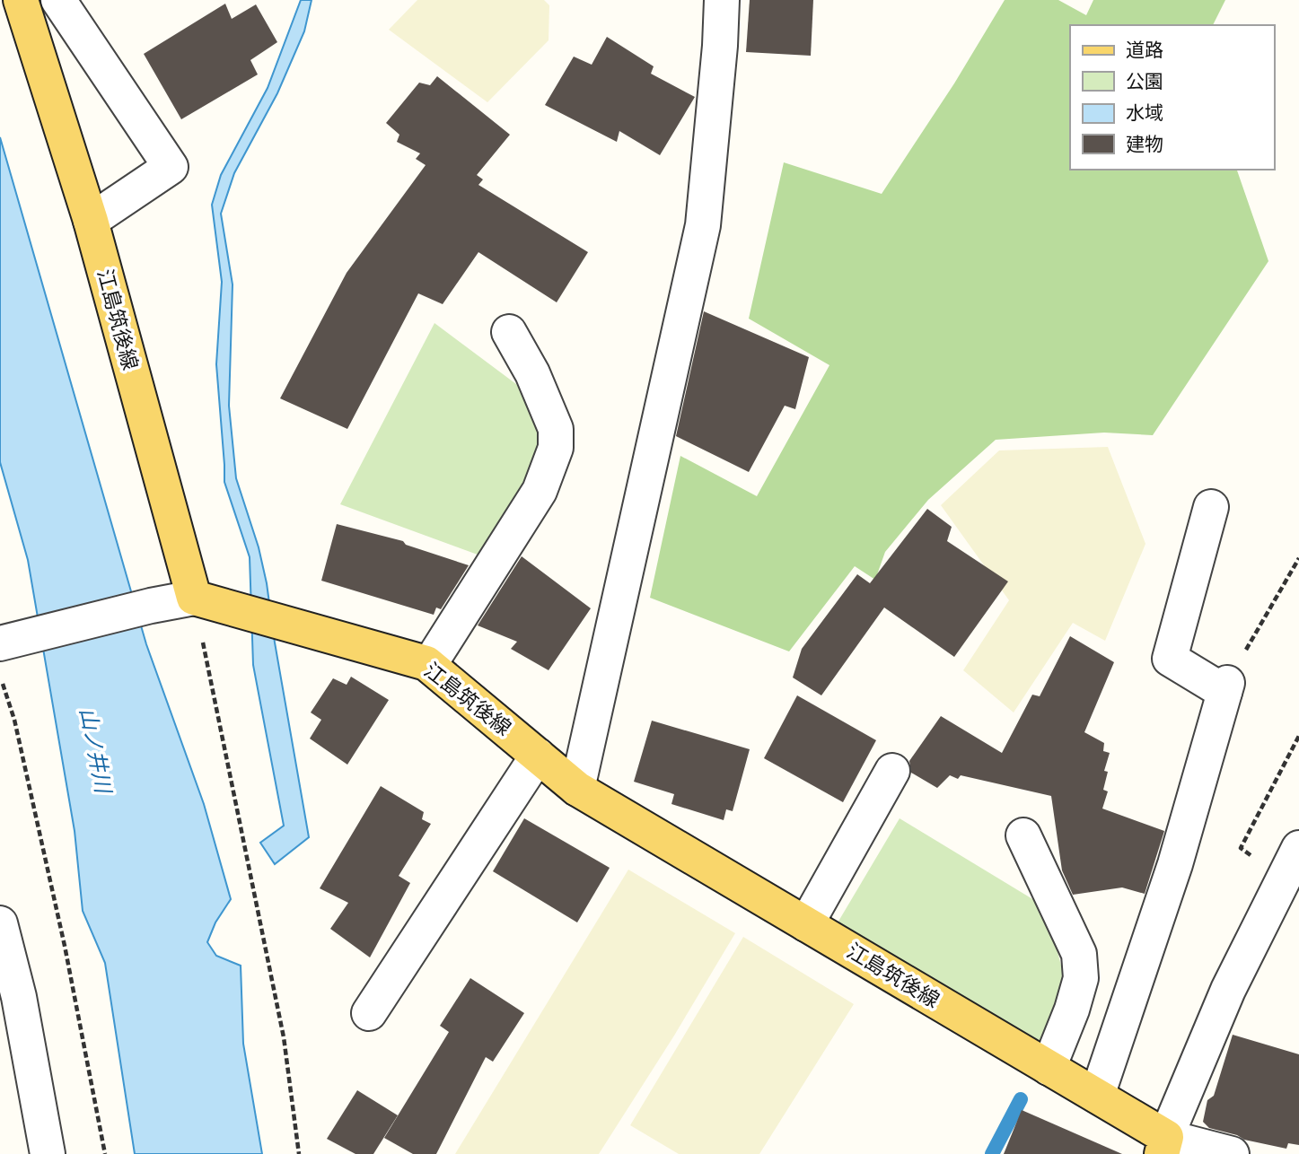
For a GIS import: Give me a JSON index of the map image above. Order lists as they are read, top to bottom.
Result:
{
  "streets": {
    "main road": ["江島筑後線"]
  },
  "water": ["山ノ井川"],
  "legend": [
    "道路",
    "公園",
    "水域",
    "建物"
  ]
}
